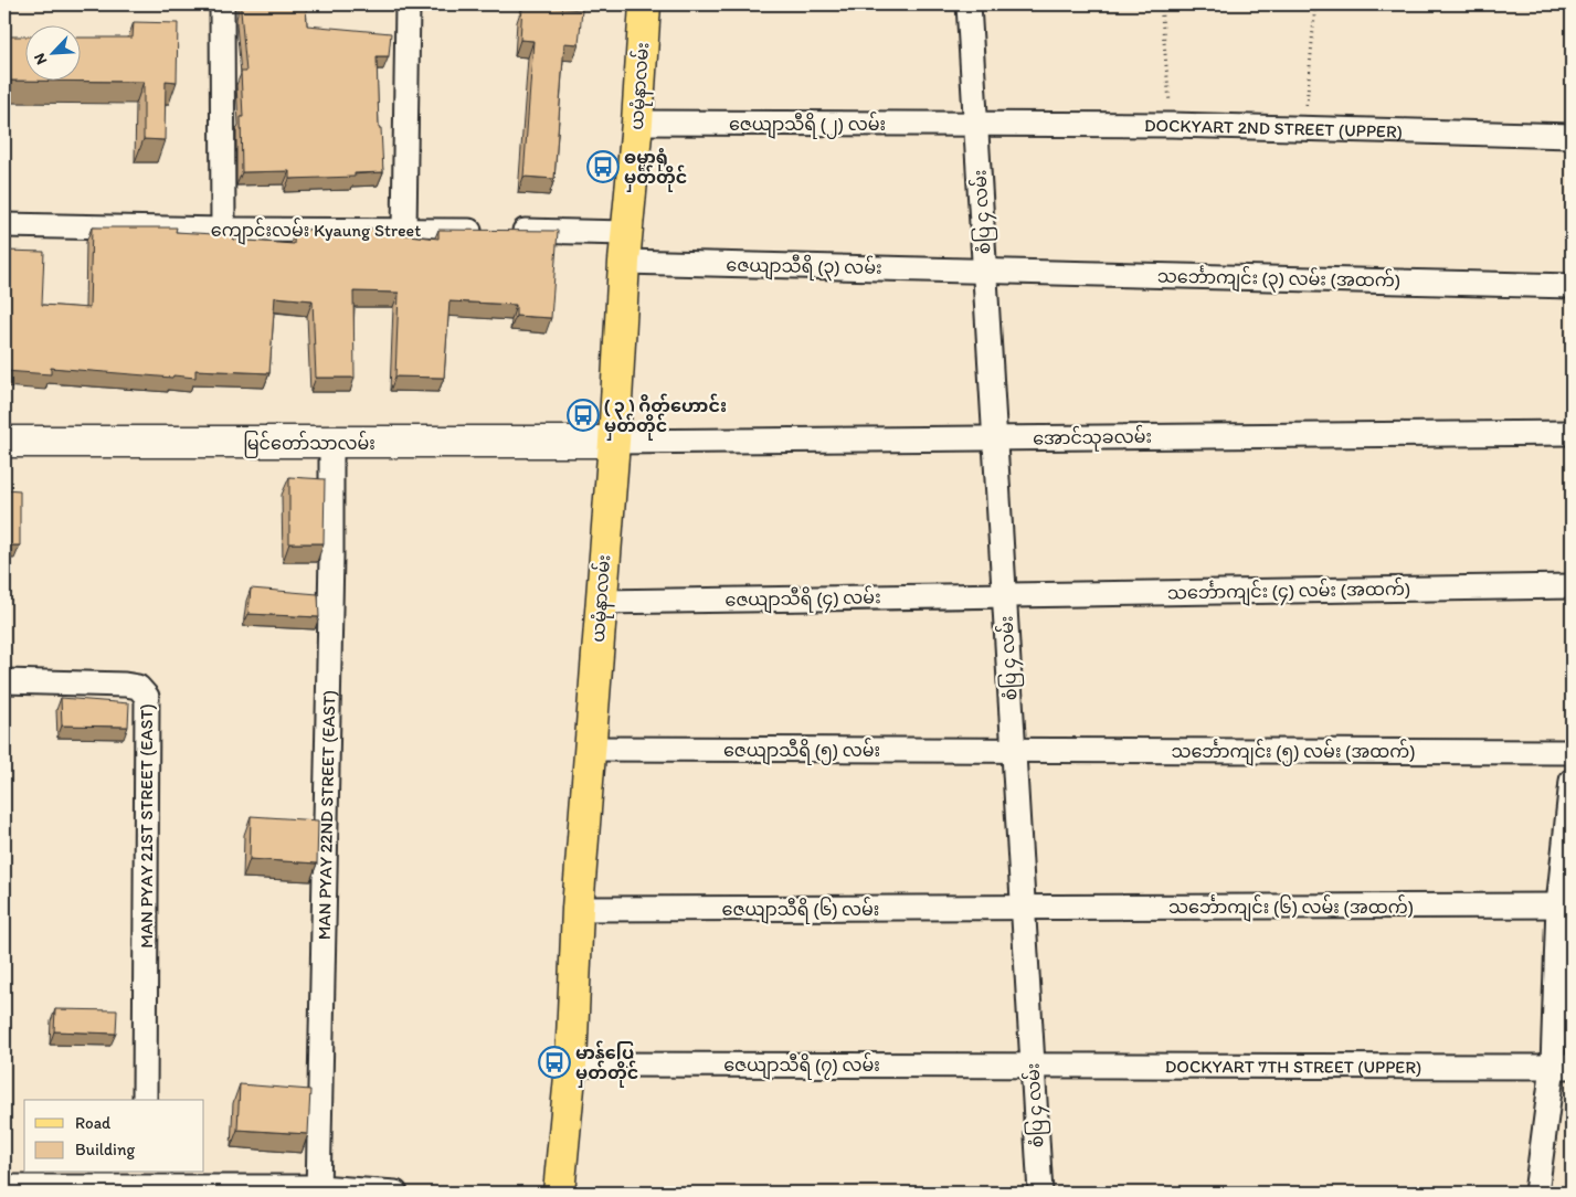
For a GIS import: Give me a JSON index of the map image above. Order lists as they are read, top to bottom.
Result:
{
  "streets": {
    "main road": ["ယမုံနာလမ်း", "မြင်တော်သာလမ်း"],
    "street": [
      "ဇေယျာသီရိ (၂) လမ်း",
      "DOCKYART 2ND STREET (UPPER)",
      "စံပြ ၄ လမ်း",
      "ကျောင်းလမ်း Kyaung Street",
      "ဇေယျာသီရိ (၃) လမ်း",
      "သင်္ဘောကျင်း (၃) လမ်း (အထက်)",
      "အောင်သုခလမ်း",
      "သင်္ဘောကျင်း (၄) လမ်း (အထက်)",
      "ဇေယျာသီရိ (၄) လမ်း",
      "ဇေယျာသီရိ (၅) လမ်း",
      "သင်္ဘောကျင်း (၅) လမ်း (အထက်)",
      "MAN PYAY 22ND STREET (EAST)",
      "MAN PYAY 21ST STREET (EAST)",
      "သင်္ဘောကျင်း (၆) လမ်း (အထက်)",
      "ဇေယျာသီရိ (၆) လမ်း",
      "ဇေယျာသီရိ (၇) လမ်း",
      "DOCKYART 7TH STREET (UPPER)"
    ]
  },
  "crossings": [
    ["ယမုံနာလမ်း", "ဇေယျာသီရိ (၂) လမ်း"],
    ["ယမုံနာလမ်း", "ကျောင်းလမ်း Kyaung Street"],
    ["ယမုံနာလမ်း", "ဇေယျာသီရိ (၃) လမ်း"],
    ["ယမုံနာလမ်း", "အောင်သုခလမ်း"],
    ["ယမုံနာလမ်း", "မြင်တော်သာလမ်း"],
    ["ယမုံနာလမ်း", "ဇေယျာသီရိ (၄) လမ်း"],
    ["ယမုံနာလမ်း", "ဇေယျာသီရိ (၅) လမ်း"],
    ["ယမုံနာလမ်း", "ဇေယျာသီရိ (၆) လမ်း"],
    ["ယမုံနာလမ်း", "ဇေယျာသီရိ (၇) လမ်း"],
    ["ဇေယျာသီရိ (၂) လမ်း", "DOCKYART 2ND STREET (UPPER)"],
    ["ဇေယျာသီရိ (၂) လမ်း", "စံပြ ၄ လမ်း"],
    ["DOCKYART 2ND STREET (UPPER)", "စံပြ ၄ လမ်း"],
    ["စံပြ ၄ လမ်း", "ဇေယျာသီရိ (၃) လမ်း"],
    ["စံပြ ၄ လမ်း", "သင်္ဘောကျင်း (၃) လမ်း (အထက်)"],
    ["စံပြ ၄ လမ်း", "အောင်သုခလမ်း"],
    ["စံပြ ၄ လမ်း", "သင်္ဘောကျင်း (၄) လမ်း (အထက်)"],
    ["စံပြ ၄ လမ်း", "ဇေယျာသီရိ (၄) လမ်း"],
    ["စံပြ ၄ လမ်း", "ဇေယျာသီရိ (၅) လမ်း"],
    ["စံပြ ၄ လမ်း", "သင်္ဘောကျင်း (၅) လမ်း (အထက်)"],
    ["စံပြ ၄ လမ်း", "သင်္ဘောကျင်း (၆) လမ်း (အထက်)"],
    ["စံပြ ၄ လမ်း", "ဇေယျာသီရိ (၆) လမ်း"],
    ["စံပြ ၄ လမ်း", "ဇေယျာသီရိ (၇) လမ်း"],
    ["စံပြ ၄ လမ်း", "DOCKYART 7TH STREET (UPPER)"],
    ["ဇေယျာသီရိ (၃) လမ်း", "သင်္ဘောကျင်း (၃) လမ်း (အထက်)"],
    ["အောင်သုခလမ်း", "မြင်တော်သာလမ်း"],
    ["မြင်တော်သာလမ်း", "MAN PYAY 22ND STREET (EAST)"],
    ["သင်္ဘောကျင်း (၄) လမ်း (အထက်)", "ဇေယျာသီရိ (၄) လမ်း"],
    ["ဇေယျာသီရိ (၅) လမ်း", "သင်္ဘောကျင်း (၅) လမ်း (အထက်)"],
    ["သင်္ဘောကျင်း (၆) လမ်း (အထက်)", "ဇေယျာသီရိ (၆) လမ်း"],
    ["ဇေယျာသီရိ (၇) လမ်း", "DOCKYART 7TH STREET (UPPER)"]
  ],
  "places": {
    "bus stop": ["ဓမ္မာရုံ မှတ်တိုင်", "( ၃ ) ဂိတ်ဟောင်း မှတ်တိုင်", "မာန်ပြေ မှတ်တိုင်"]
  },
  "legend": ["Road", "Building"],
  "north": "bottom left"
}
